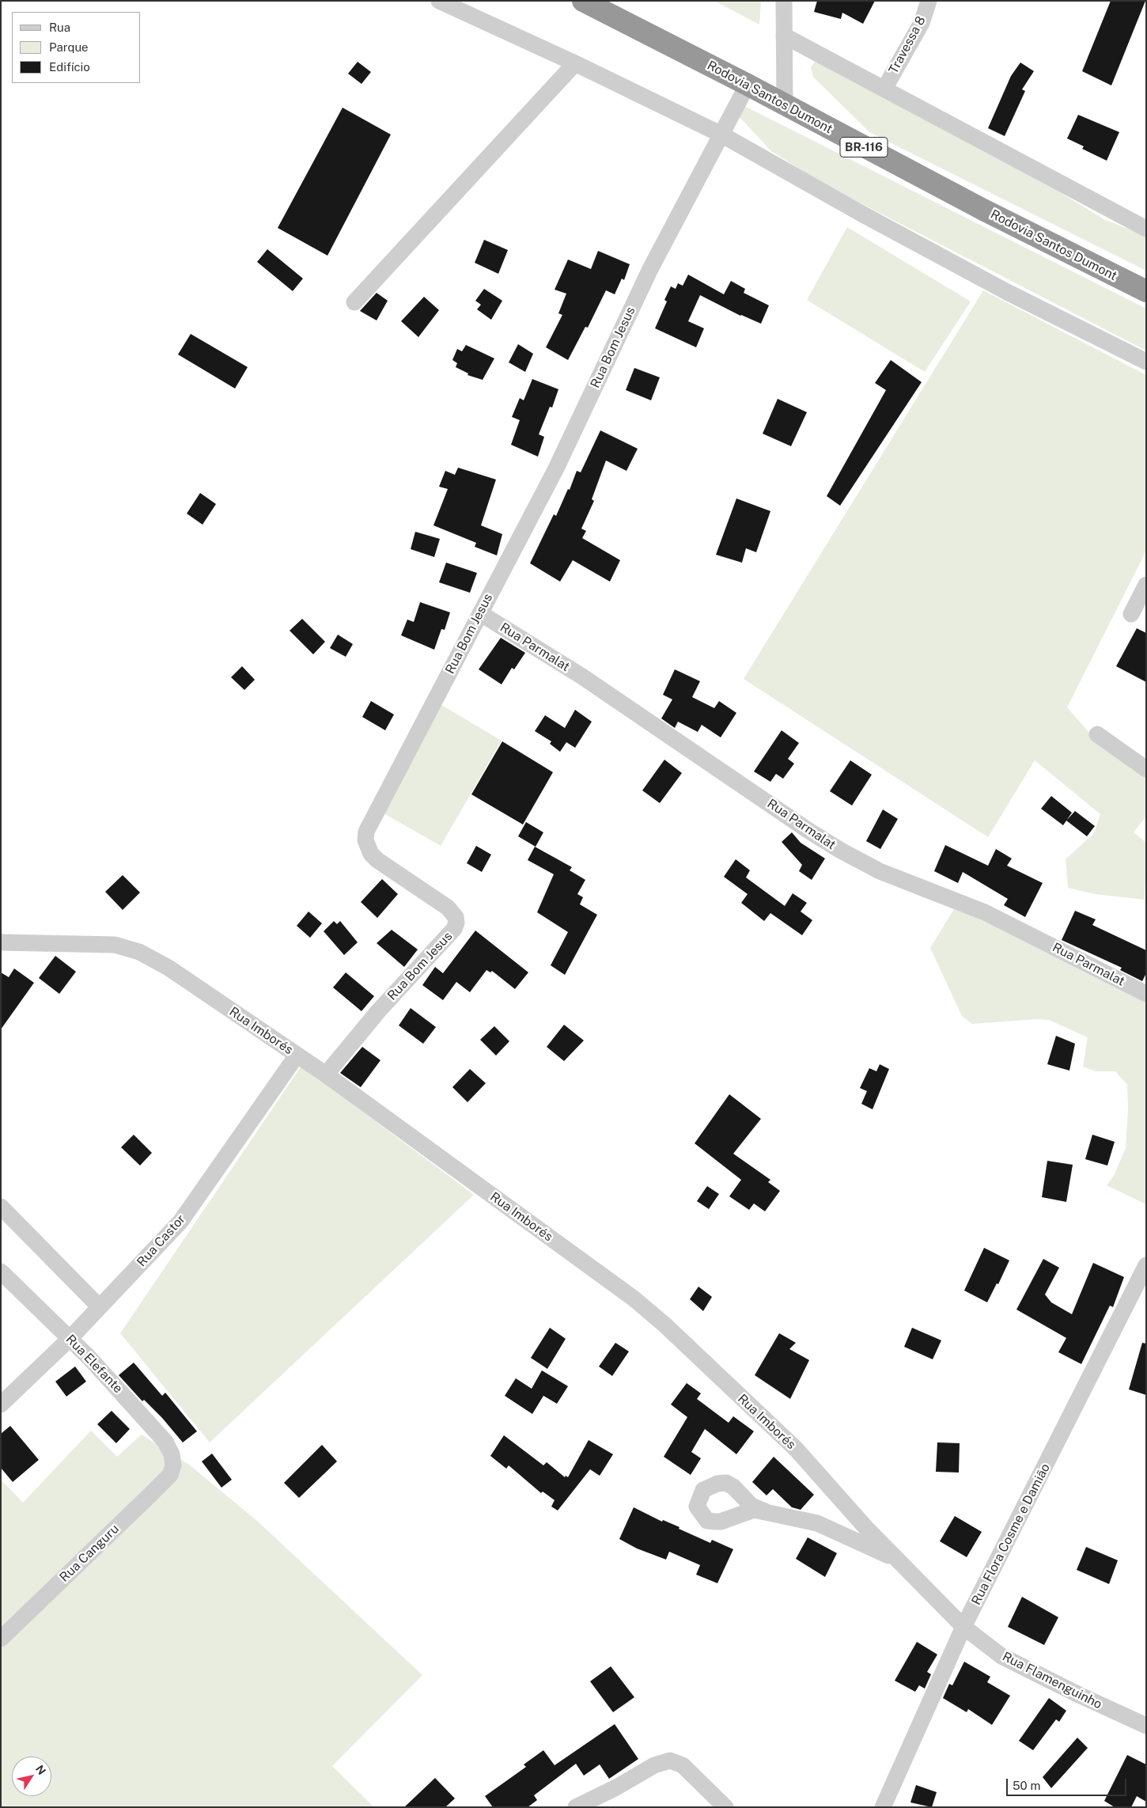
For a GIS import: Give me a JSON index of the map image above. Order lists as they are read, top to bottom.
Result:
{
  "streets": {
    "highway": ["Rodovia Santos Dumont", "BR-116"],
    "street": [
      "Travessa 8",
      "Rua Bom Jesus",
      "Rua Parmalat",
      "Rua Imborés",
      "Rua Castor",
      "Rua Elefante",
      "Rua Flora Cosme e Damião",
      "Rua Canguru",
      "Rua Flamenguinho"
    ]
  },
  "crossings": [
    ["Rodovia Santos Dumont", "Rua Bom Jesus"],
    ["Rua Bom Jesus", "Rua Parmalat"],
    ["Rua Bom Jesus", "Rua Imborés"],
    ["Rua Imborés", "Rua Castor"],
    ["Rua Imborés", "Rua Flora Cosme e Damião"],
    ["Rua Imborés", "Rua Flamenguinho"],
    ["Rua Castor", "Rua Elefante"],
    ["Rua Elefante", "Rua Canguru"],
    ["Rua Flora Cosme e Damião", "Rua Flamenguinho"]
  ],
  "legend": ["Rua", "Parque", "Edifício"],
  "scale_bar": "50 m",
  "north": "top right"
}
